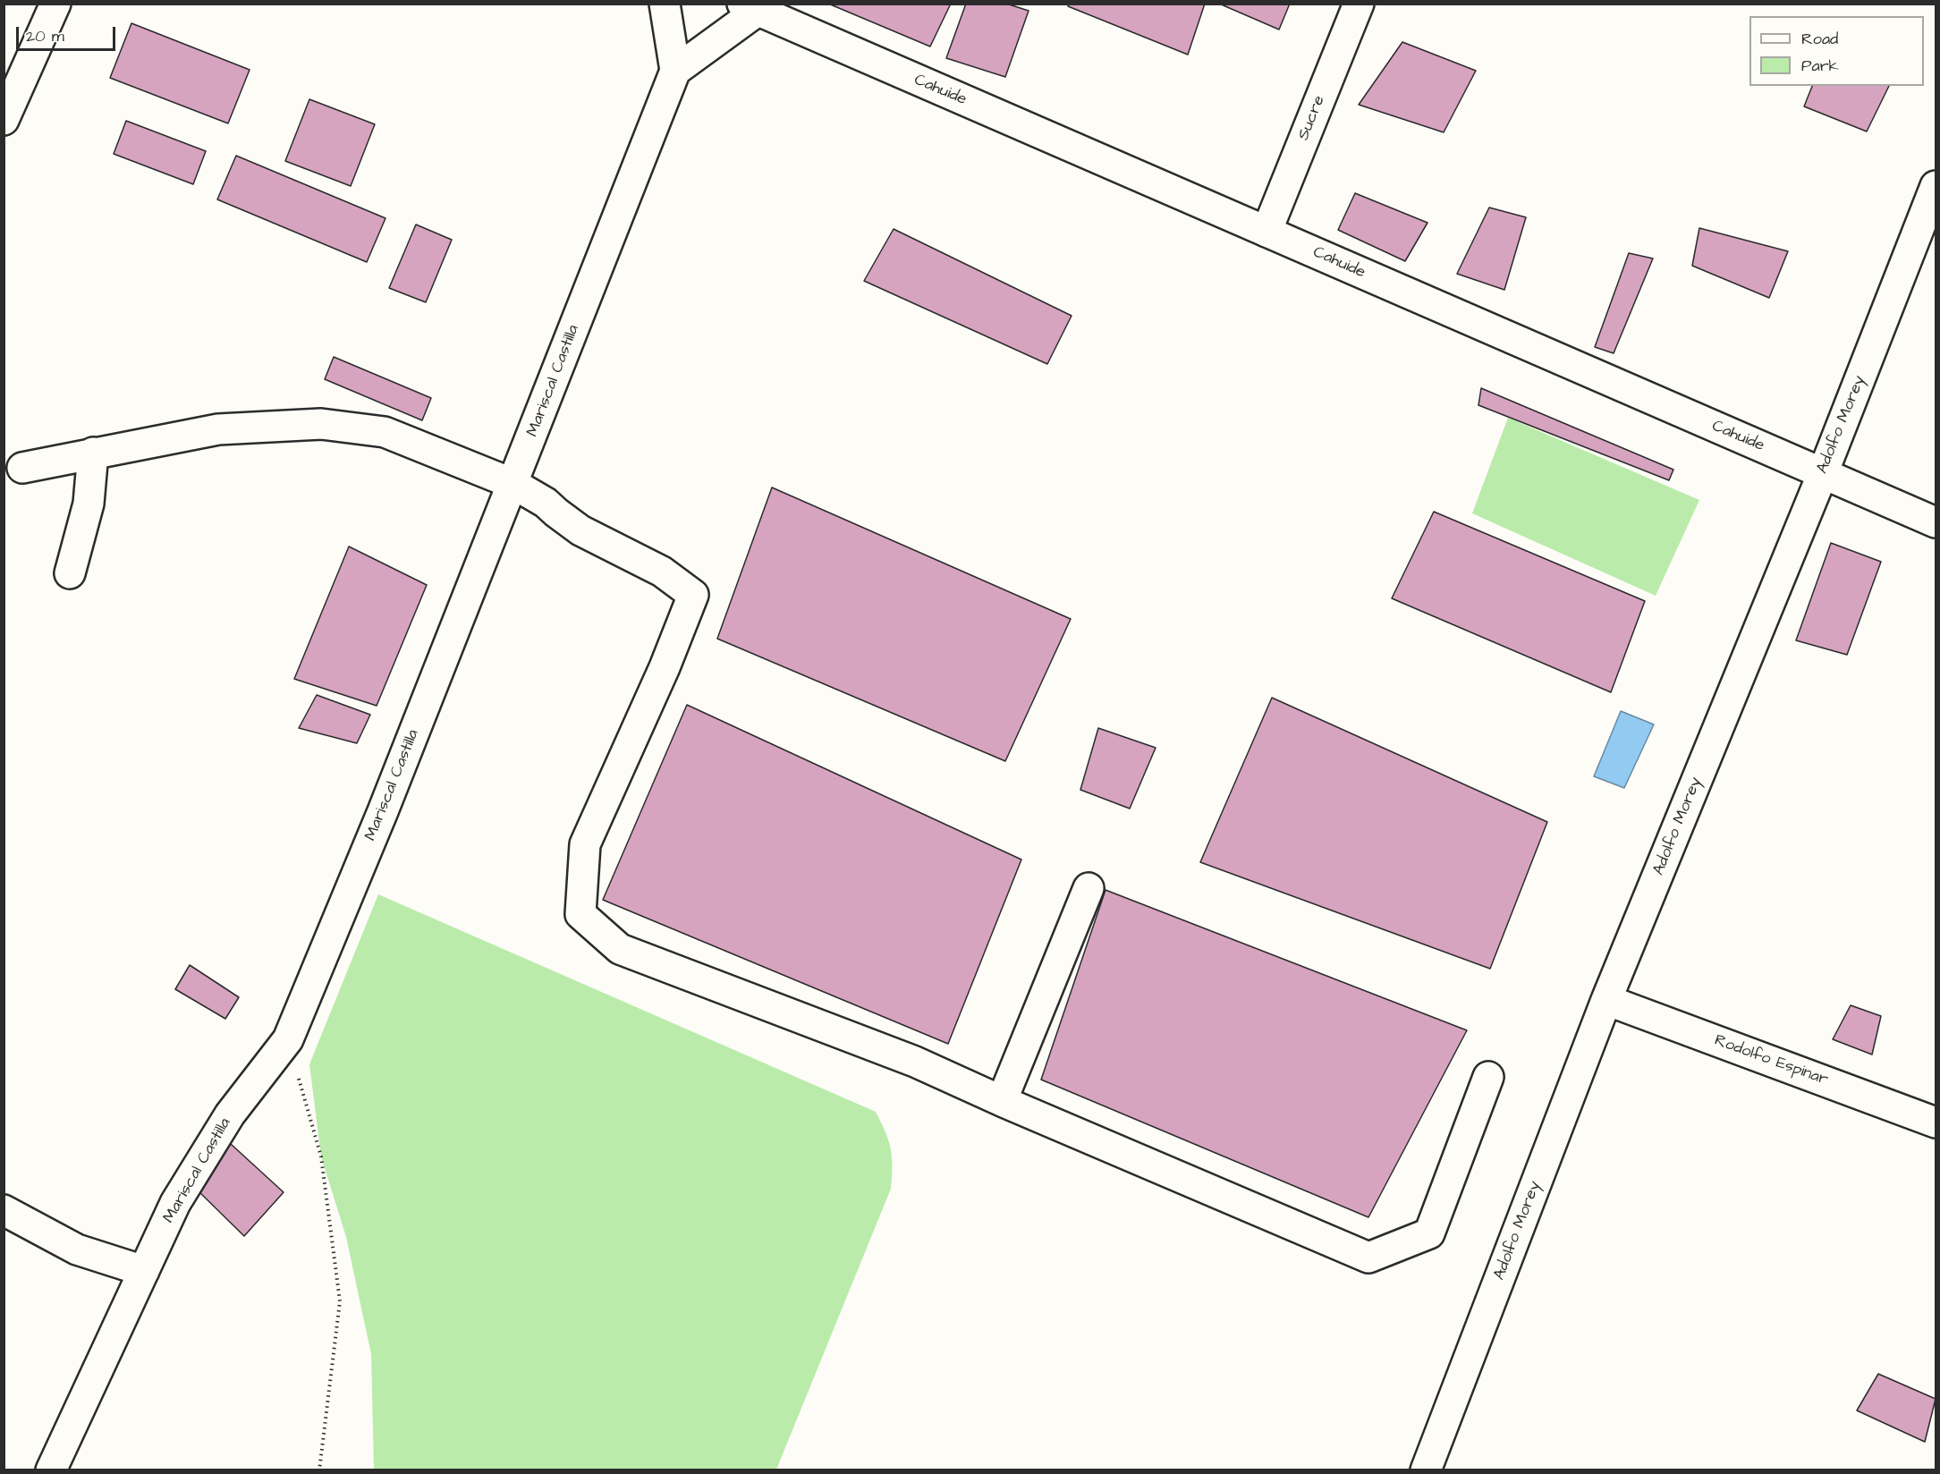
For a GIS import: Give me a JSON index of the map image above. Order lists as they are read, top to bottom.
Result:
{
  "streets": {
    "street": [
      "Cahuide",
      "Sucre",
      "Mariscal Castilla",
      "Adolfo Morey",
      "Rodolfo Espinar"
    ]
  },
  "crossings": [
    ["Cahuide", "Sucre"],
    ["Cahuide", "Adolfo Morey"],
    ["Adolfo Morey", "Rodolfo Espinar"]
  ],
  "legend": ["Road", "Park"],
  "scale_bar": "20 m"
}
